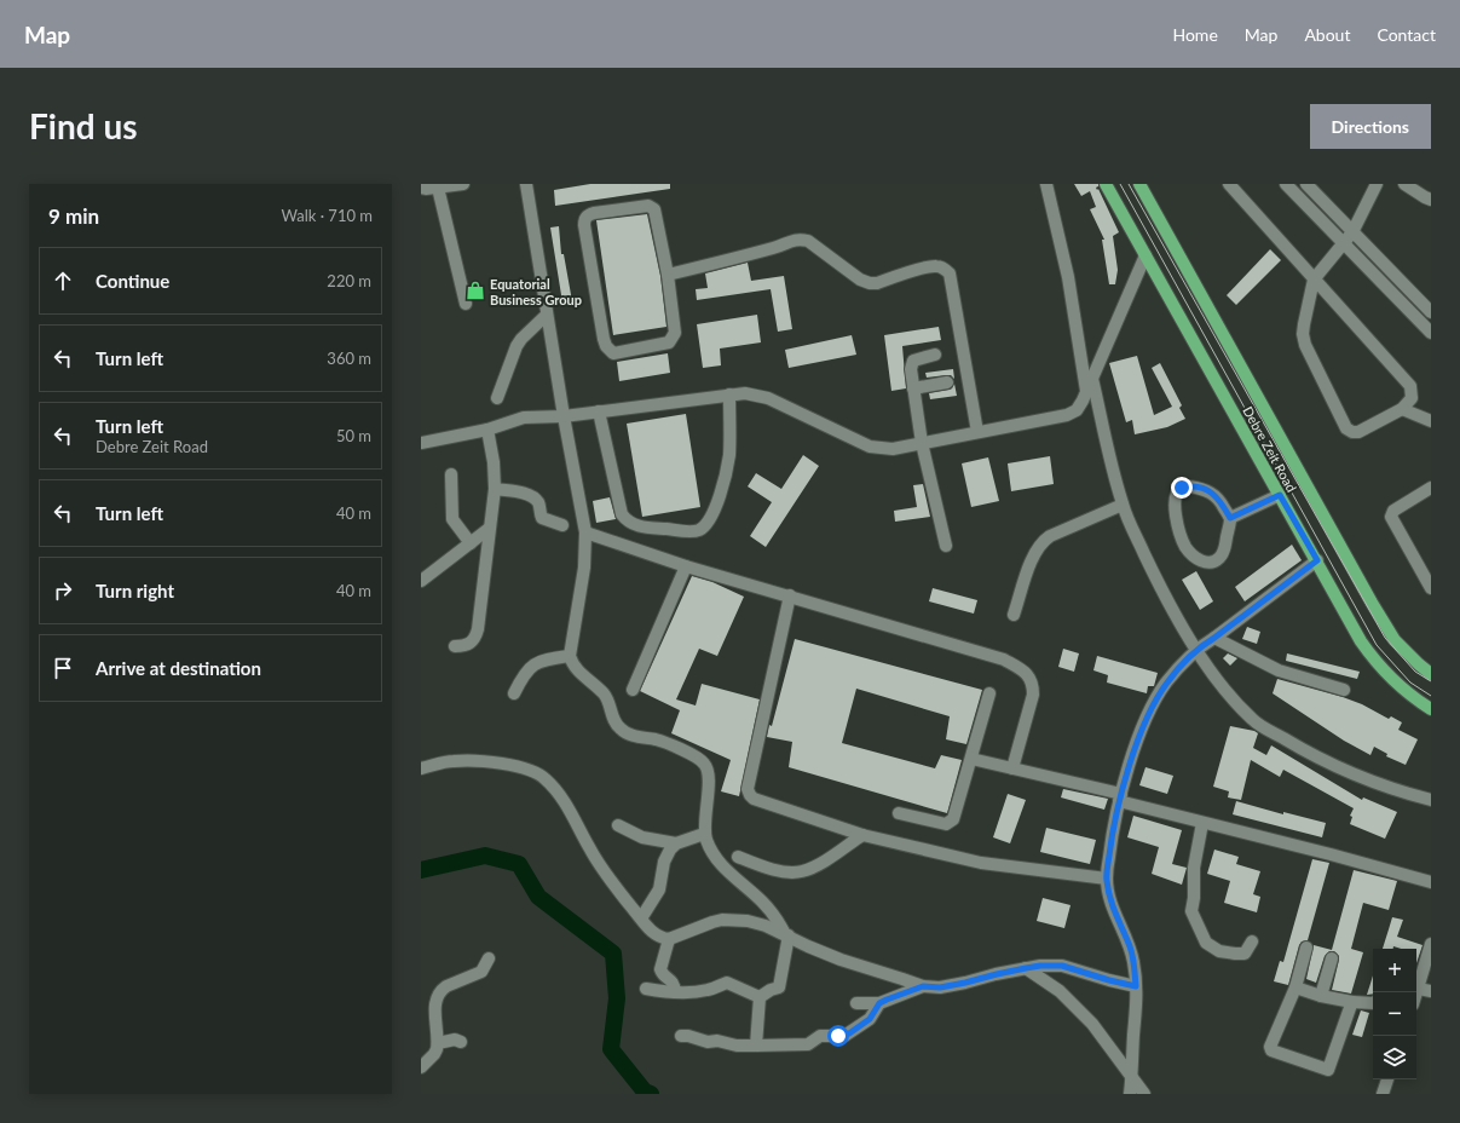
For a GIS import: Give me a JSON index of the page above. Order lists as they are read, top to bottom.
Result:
{
  "streets": {
    "main road": ["Debre Zeit Road"]
  },
  "places": {
    "shop": ["Equatorial Business Group"]
  },
  "page": {
    "header": "Map",
    "nav": [
      "Home",
      "Map",
      "About",
      "Contact"
    ],
    "buttons": "Directions",
    "title": "Find us",
    "heading": ["9 min", "Walk · 710 m"],
    "list": [
      ["Continue", "220 m"],
      ["Turn left", "360 m"],
      ["Turn left", "Debre Zeit Road", "50 m"],
      ["Turn left", "40 m"],
      ["Turn right", "40 m"],
      "Arrive at destination"
    ],
    "map_buttons": ["+", "−"]
  }
}
